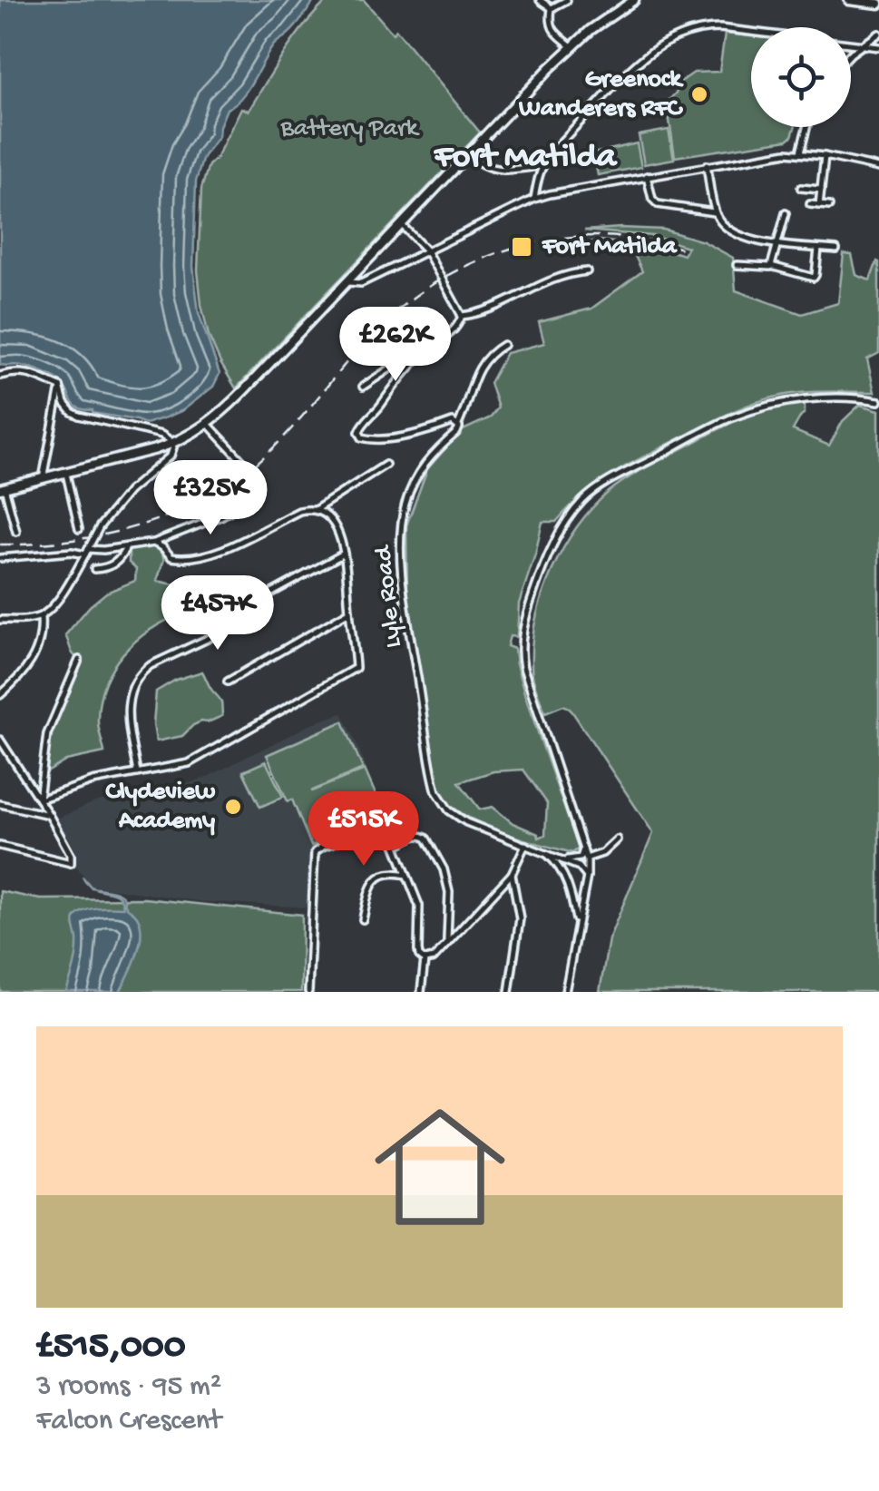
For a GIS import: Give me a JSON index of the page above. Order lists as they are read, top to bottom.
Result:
{
  "streets": {
    "street": ["Lyle Road"]
  },
  "districts": ["Fort Matilda"],
  "parks": ["Battery Park"],
  "places": {
    "other": ["Greenock Wanderers RFC", "Clydeview Academy"],
    "transit": ["Fort Matilda"]
  },
  "page": {
    "price": [
      "£262K",
      "£325K",
      "£457K",
      "£515K"
    ],
    "list": [
      {
        "name": "£515,000",
        "note": "3 rooms · 95 m² · Falcon Crescent"
      }
    ]
  }
}
